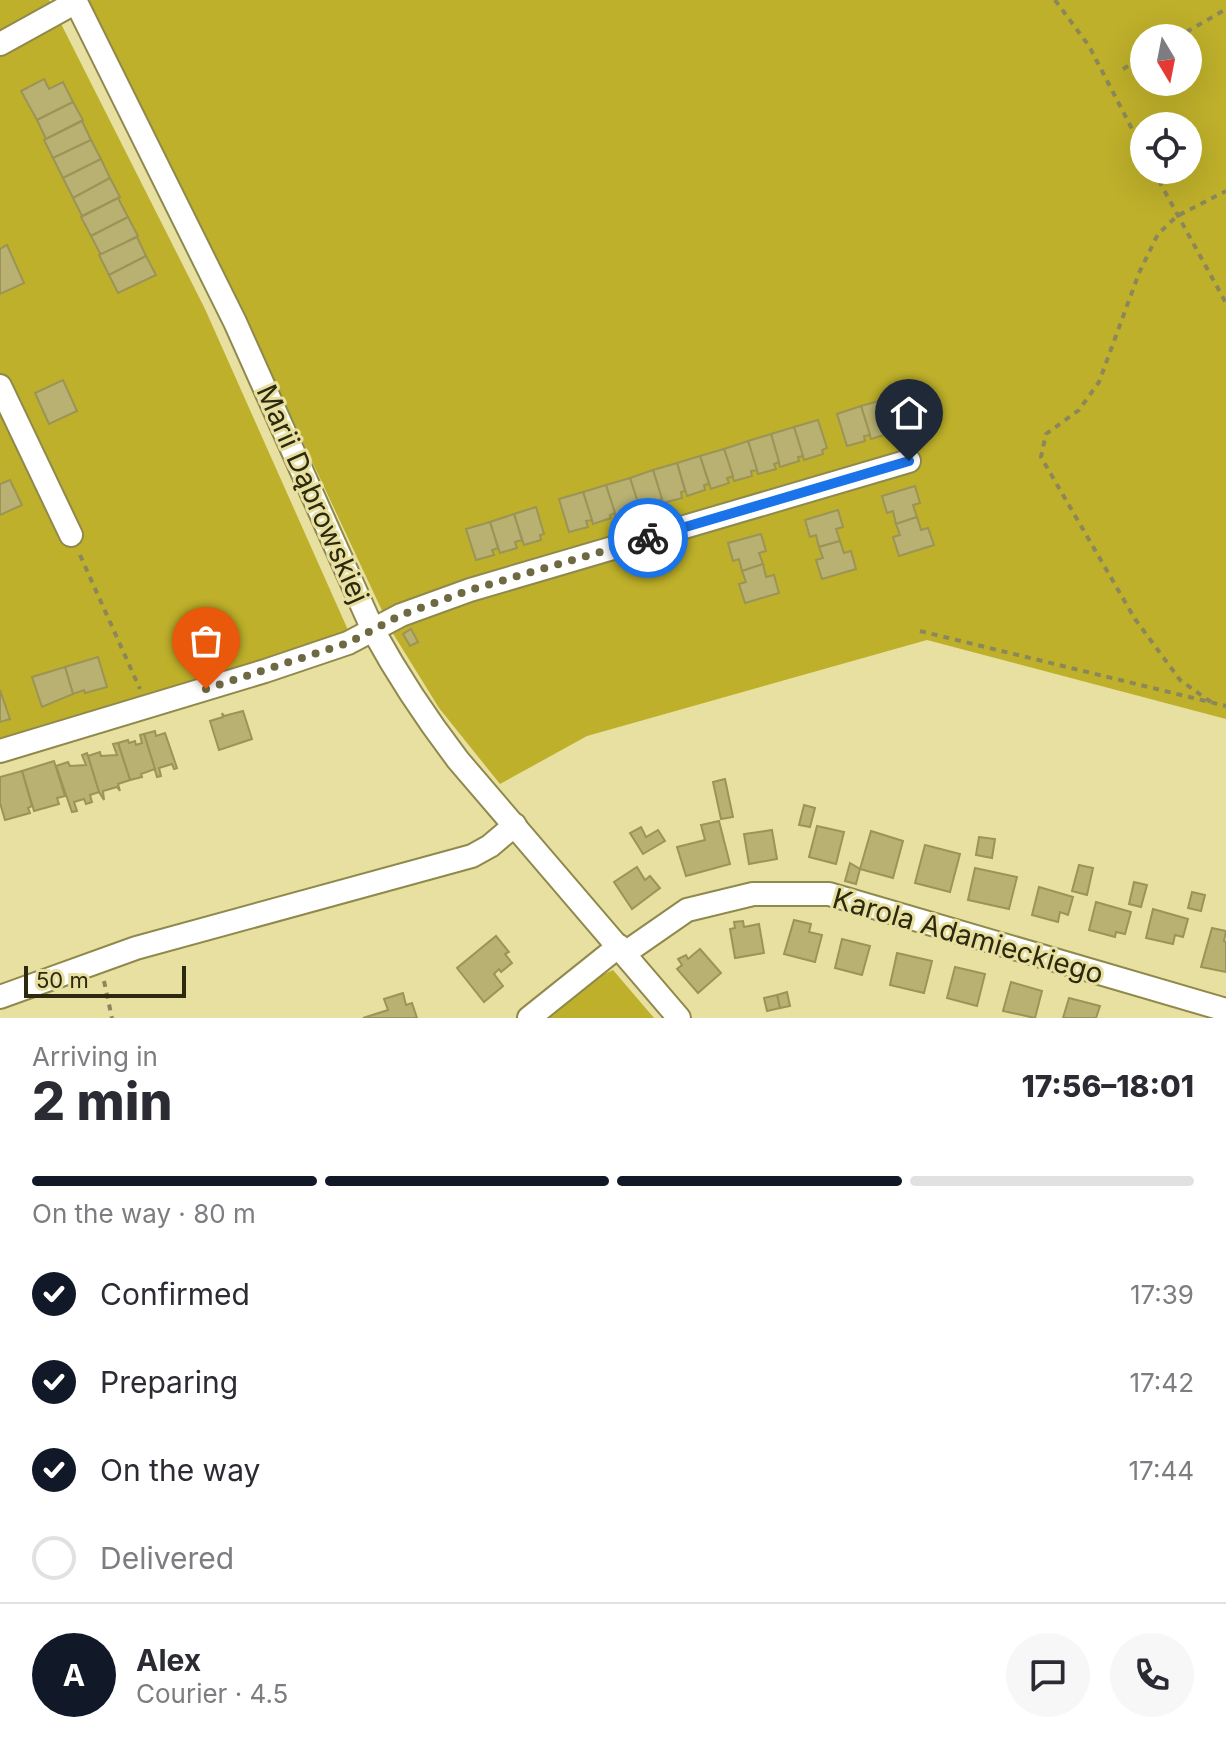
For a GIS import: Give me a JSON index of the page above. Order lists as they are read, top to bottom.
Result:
{
  "streets": {
    "street": ["Marii Dąbrowskiej", "Karola Adamieckiego"]
  },
  "crossings": [
    ["Marii Dąbrowskiej", "Karola Adamieckiego"]
  ],
  "scale_bar": "50 m",
  "north": "bottom",
  "page": {
    "scale": "50 m",
    "heading": ["2 min", "Arriving in", "17:56–18:01"],
    "panel": ["Alex", "Courier · 4.5"],
    "bar": "On the way · 80 m",
    "list": [
      ["Confirmed", "17:39"],
      ["Preparing", "17:42"],
      ["On the way", "17:44"],
      "Delivered"
    ],
    "round": "A"
  }
}
